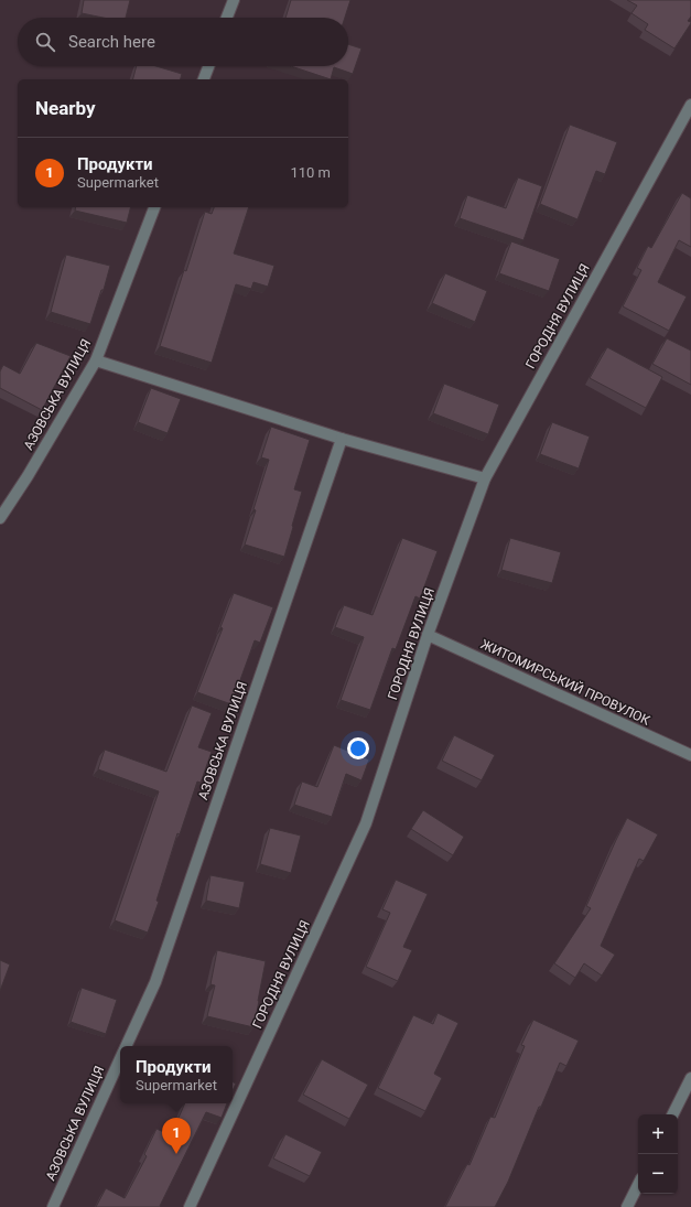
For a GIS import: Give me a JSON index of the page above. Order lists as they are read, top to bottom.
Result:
{
  "streets": {
    "street": ["ГОРОДНЯ ВУЛИЦЯ", "АЗОВСЬКА ВУЛИЦЯ", "ЖИТОМИРСЬКИЙ ПРОВУЛОК"]
  },
  "crossings": [
    ["ГОРОДНЯ ВУЛИЦЯ", "ЖИТОМИРСЬКИЙ ПРОВУЛОК"]
  ],
  "page": {
    "search": "Search here",
    "heading": "Nearby",
    "list": [
      {
        "mark": "1",
        "name": "Продукти",
        "note": "Supermarket",
        "value": "110 m"
      }
    ],
    "popup": ["Продукти", "Supermarket"],
    "map_buttons": ["+", "−"],
    "pins": "1"
  }
}
